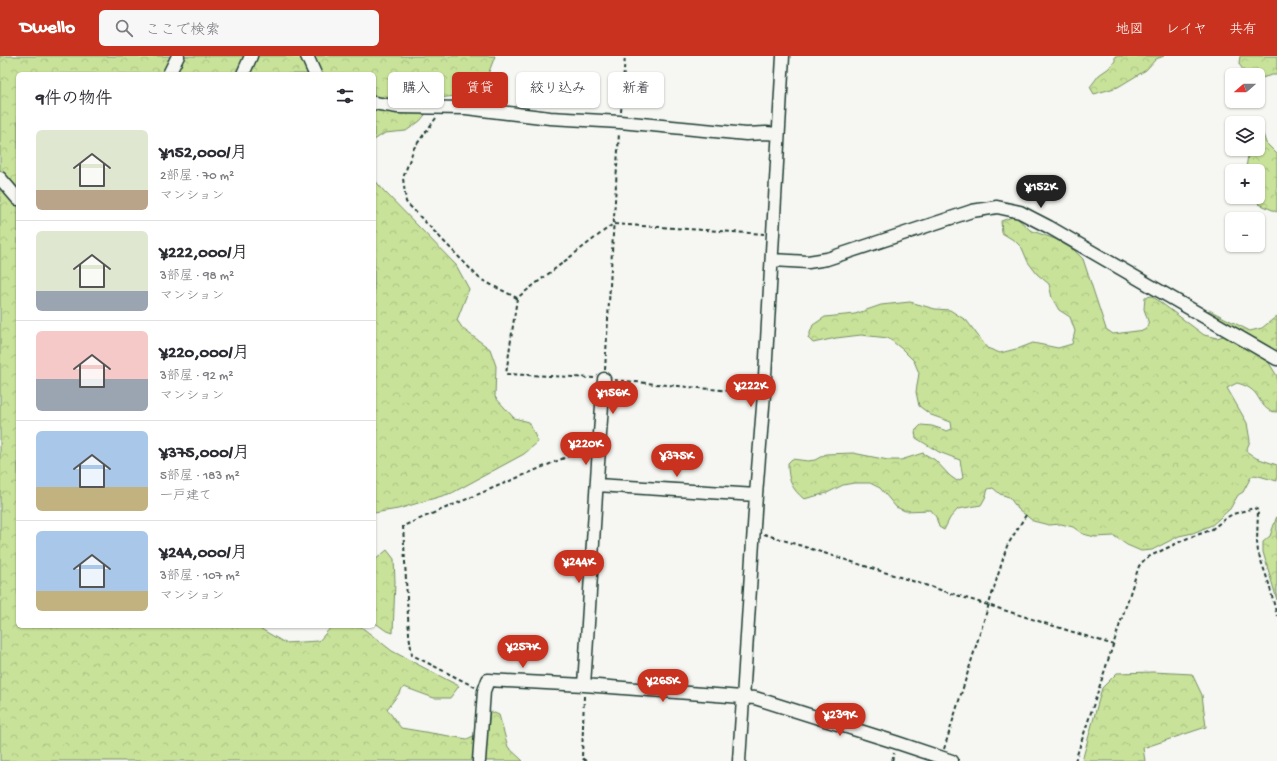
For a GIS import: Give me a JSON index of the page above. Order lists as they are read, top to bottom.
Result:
{
  "north": "left",
  "page": {
    "header": "Dwello",
    "search": "ここで検索",
    "nav": ["地図", "レイヤ", "共有"],
    "map_buttons": ["+", "−"],
    "chip": [
      "購入",
      "賃貸",
      "絞り込み",
      "新着"
    ],
    "heading": "9件の物件",
    "list": [
      {
        "name": "¥152,000/月",
        "note": "2部屋 · 70 m² · マンション"
      },
      {
        "name": "¥222,000/月",
        "note": "3部屋 · 98 m² · マンション"
      },
      {
        "name": "¥220,000/月",
        "note": "3部屋 · 92 m² · マンション"
      },
      {
        "name": "¥375,000/月",
        "note": "5部屋 · 183 m² · 一戸建て"
      },
      {
        "name": "¥244,000/月",
        "note": "3部屋 · 107 m² · マンション"
      }
    ],
    "price": [
      "¥152K",
      "¥222K",
      "¥156K",
      "¥220K",
      "¥375K",
      "¥244K",
      "¥257K",
      "¥265K",
      "¥239K"
    ]
  }
}
